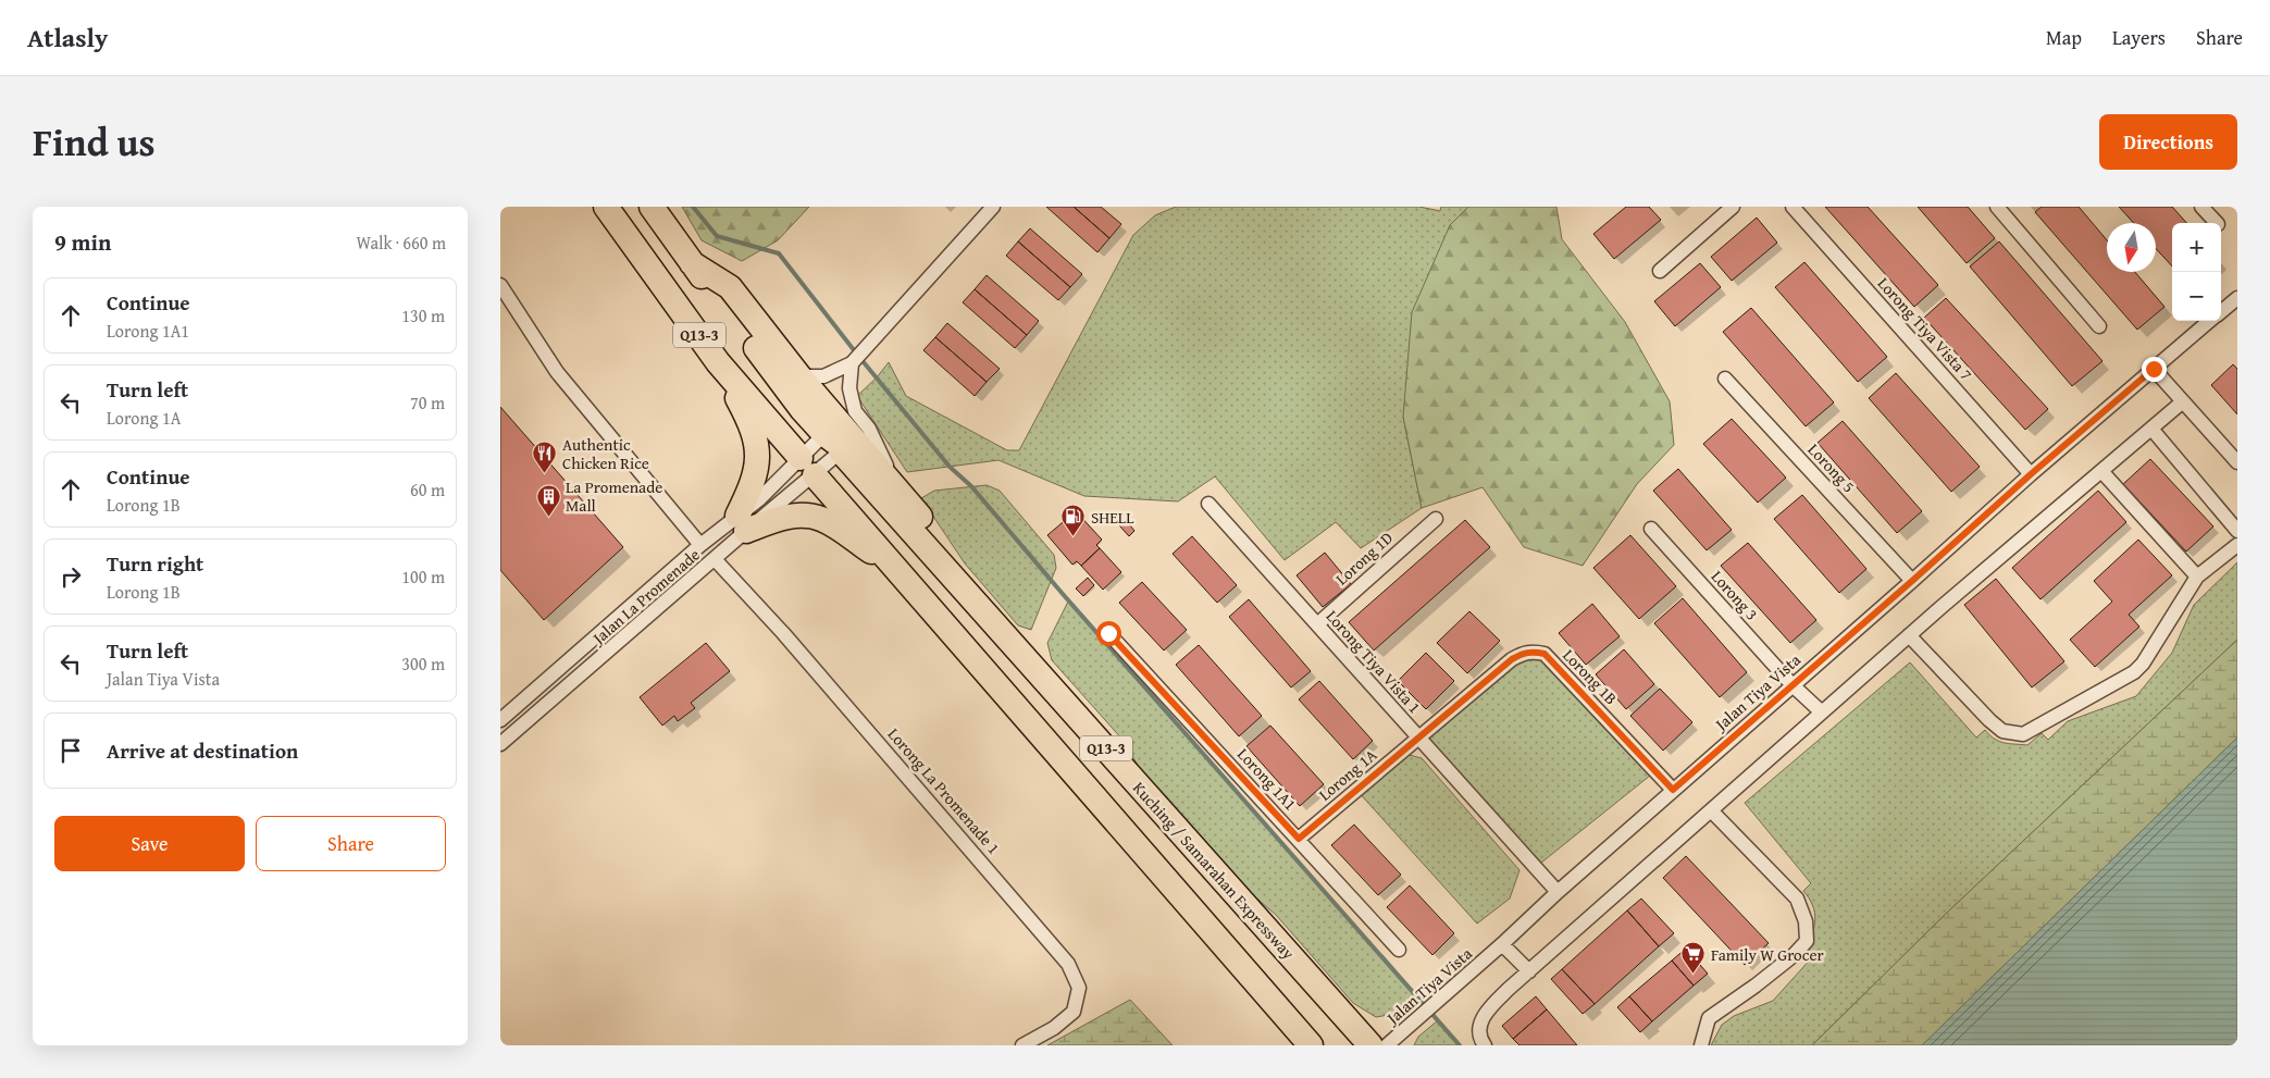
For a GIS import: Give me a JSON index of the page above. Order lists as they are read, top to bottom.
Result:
{
  "streets": {
    "highway": ["Q13-3", "Kuching / Samarahan Expressway"],
    "street": [
      "Lorong Tiya Vista 7",
      "Lorong 5",
      "Lorong 1D",
      "Lorong 3",
      "Jalan La Promenade",
      "Lorong Tiya Vista 1",
      "Lorong 1B",
      "Jalan Tiya Vista",
      "Lorong 1A",
      "Lorong 1A1",
      "Lorong La Promenade 1"
    ]
  },
  "crossings": [
    ["Lorong Tiya Vista 7", "Jalan Tiya Vista"],
    ["Q13-3", "Jalan La Promenade"],
    ["Lorong 5", "Jalan Tiya Vista"],
    ["Lorong 1D", "Lorong Tiya Vista 1"],
    ["Lorong 3", "Jalan Tiya Vista"],
    ["Jalan La Promenade", "Lorong La Promenade 1"],
    ["Lorong Tiya Vista 1", "Lorong 1B"],
    ["Lorong Tiya Vista 1", "Jalan Tiya Vista"],
    ["Lorong Tiya Vista 1", "Lorong 1A"],
    ["Lorong 1B", "Jalan Tiya Vista"],
    ["Lorong 1B", "Lorong 1A"],
    ["Lorong 1A", "Lorong 1A1"]
  ],
  "places": {
    "restaurant": ["Authentic Chicken Rice"],
    "building": ["La Promenade Mall"],
    "fuel station": ["SHELL"],
    "supermarket": ["Family W Grocer"]
  },
  "north": "bottom",
  "page": {
    "header": "Atlasly",
    "nav": ["Map", "Layers", "Share"],
    "title": "Find us",
    "buttons": [
      "Directions",
      ["Save", "Share"]
    ],
    "heading": ["9 min", "Walk · 660 m"],
    "map_buttons": ["+", "−"],
    "list": [
      ["Continue", "Lorong 1A1", "130 m"],
      ["Turn left", "Lorong 1A", "70 m"],
      ["Continue", "Lorong 1B", "60 m"],
      ["Turn right", "Lorong 1B", "100 m"],
      ["Turn left", "Jalan Tiya Vista", "300 m"],
      "Arrive at destination"
    ]
  }
}
